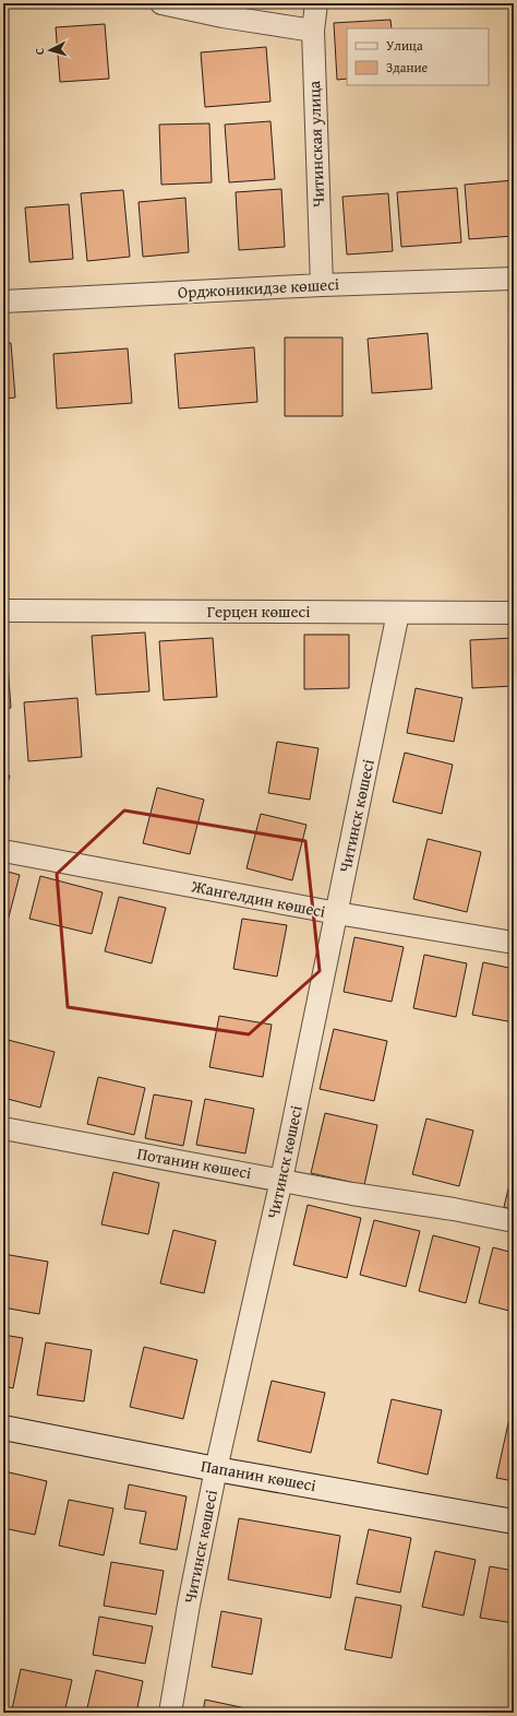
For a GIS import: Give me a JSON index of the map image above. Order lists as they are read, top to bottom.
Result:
{
  "streets": {
    "main road": ["Папанин көшесі"],
    "street": [
      "Читинская улица",
      "Орджоникидзе көшесі",
      "Герцен көшесі",
      "Читинск көшесі",
      "Жангелдин көшесі",
      "Потанин көшесі"
    ]
  },
  "crossings": [
    ["Читинская улица", "Орджоникидзе көшесі"],
    ["Герцен көшесі", "Читинск көшесі"],
    ["Читинск көшесі", "Жангелдин көшесі"],
    ["Читинск көшесі", "Потанин көшесі"],
    ["Читинск көшесі", "Папанин көшесі"]
  ],
  "legend": ["Улица", "Здание"],
  "north": "left"
}
